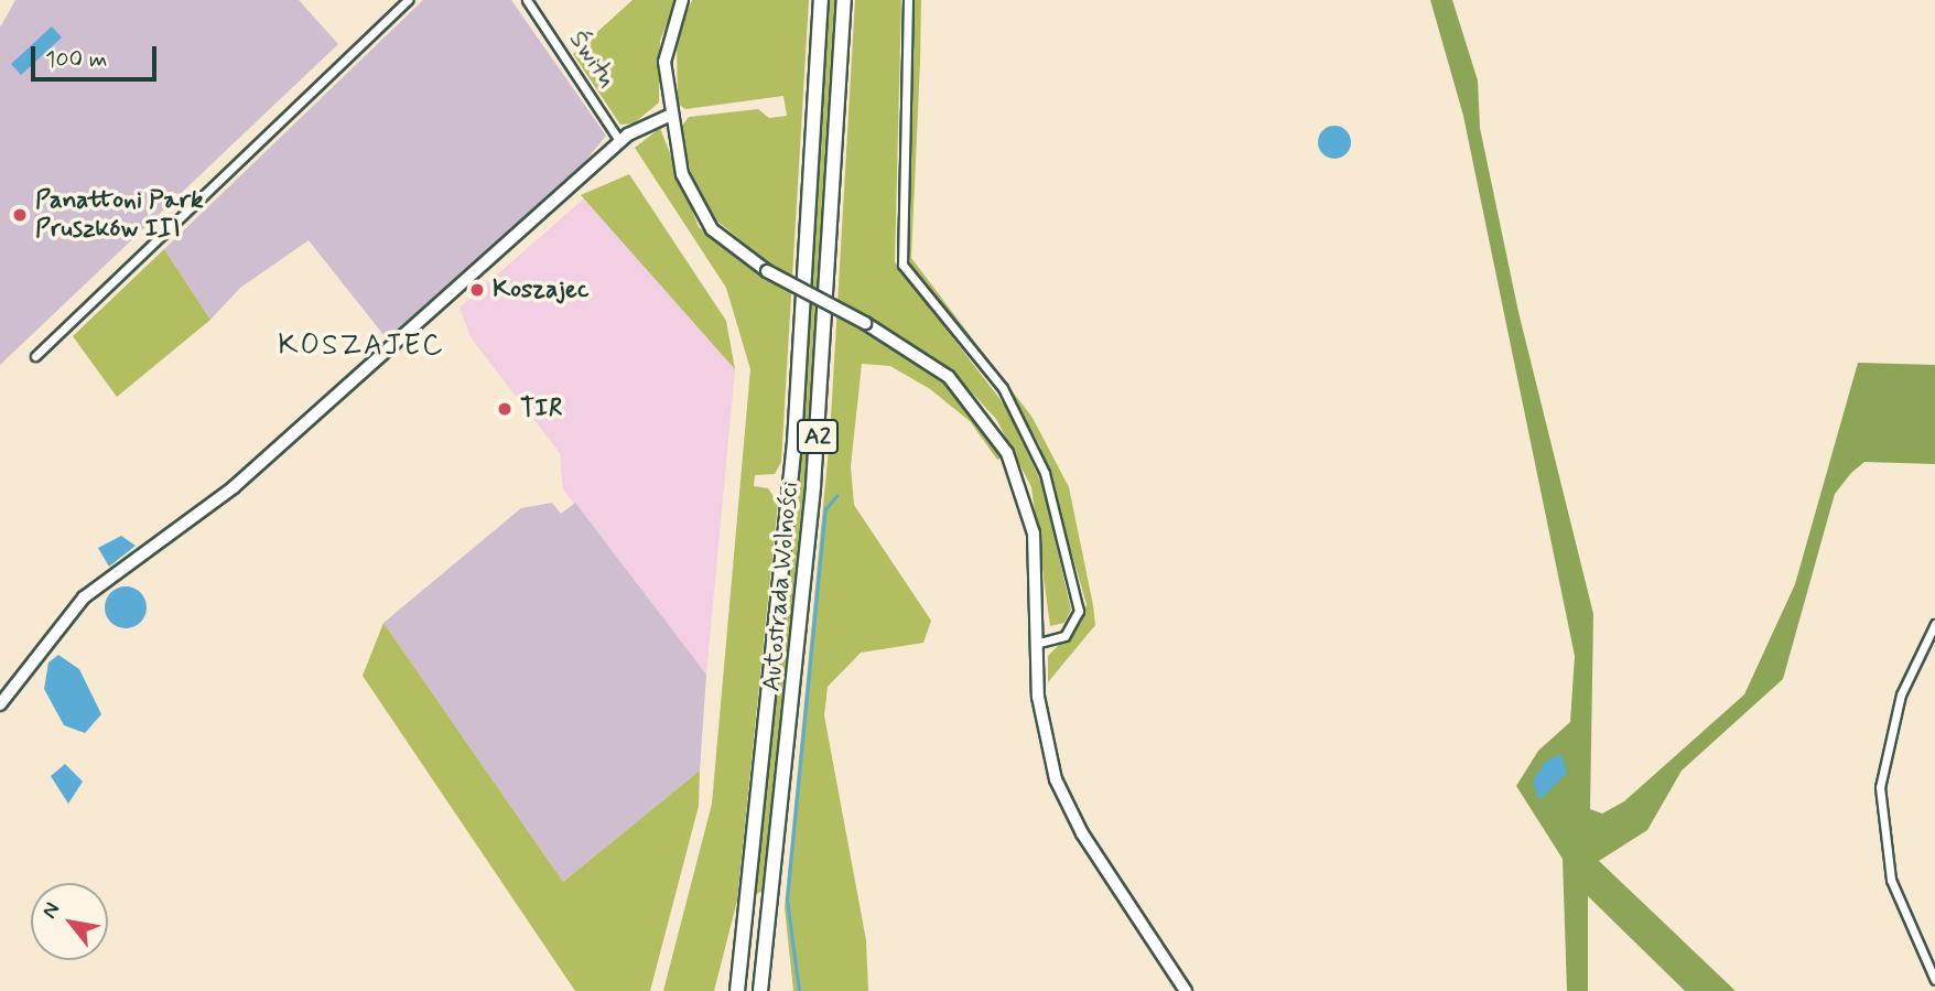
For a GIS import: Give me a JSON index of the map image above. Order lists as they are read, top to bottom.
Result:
{
  "streets": {
    "highway": ["A2", "Autostrada Wolności"],
    "street": ["Świtu"]
  },
  "districts": ["KOSZAJEC"],
  "places": ["Panattoni Park Pruszków III", "Koszajec", "TIR"],
  "scale_bar": "100 m",
  "north": "top left"
}
